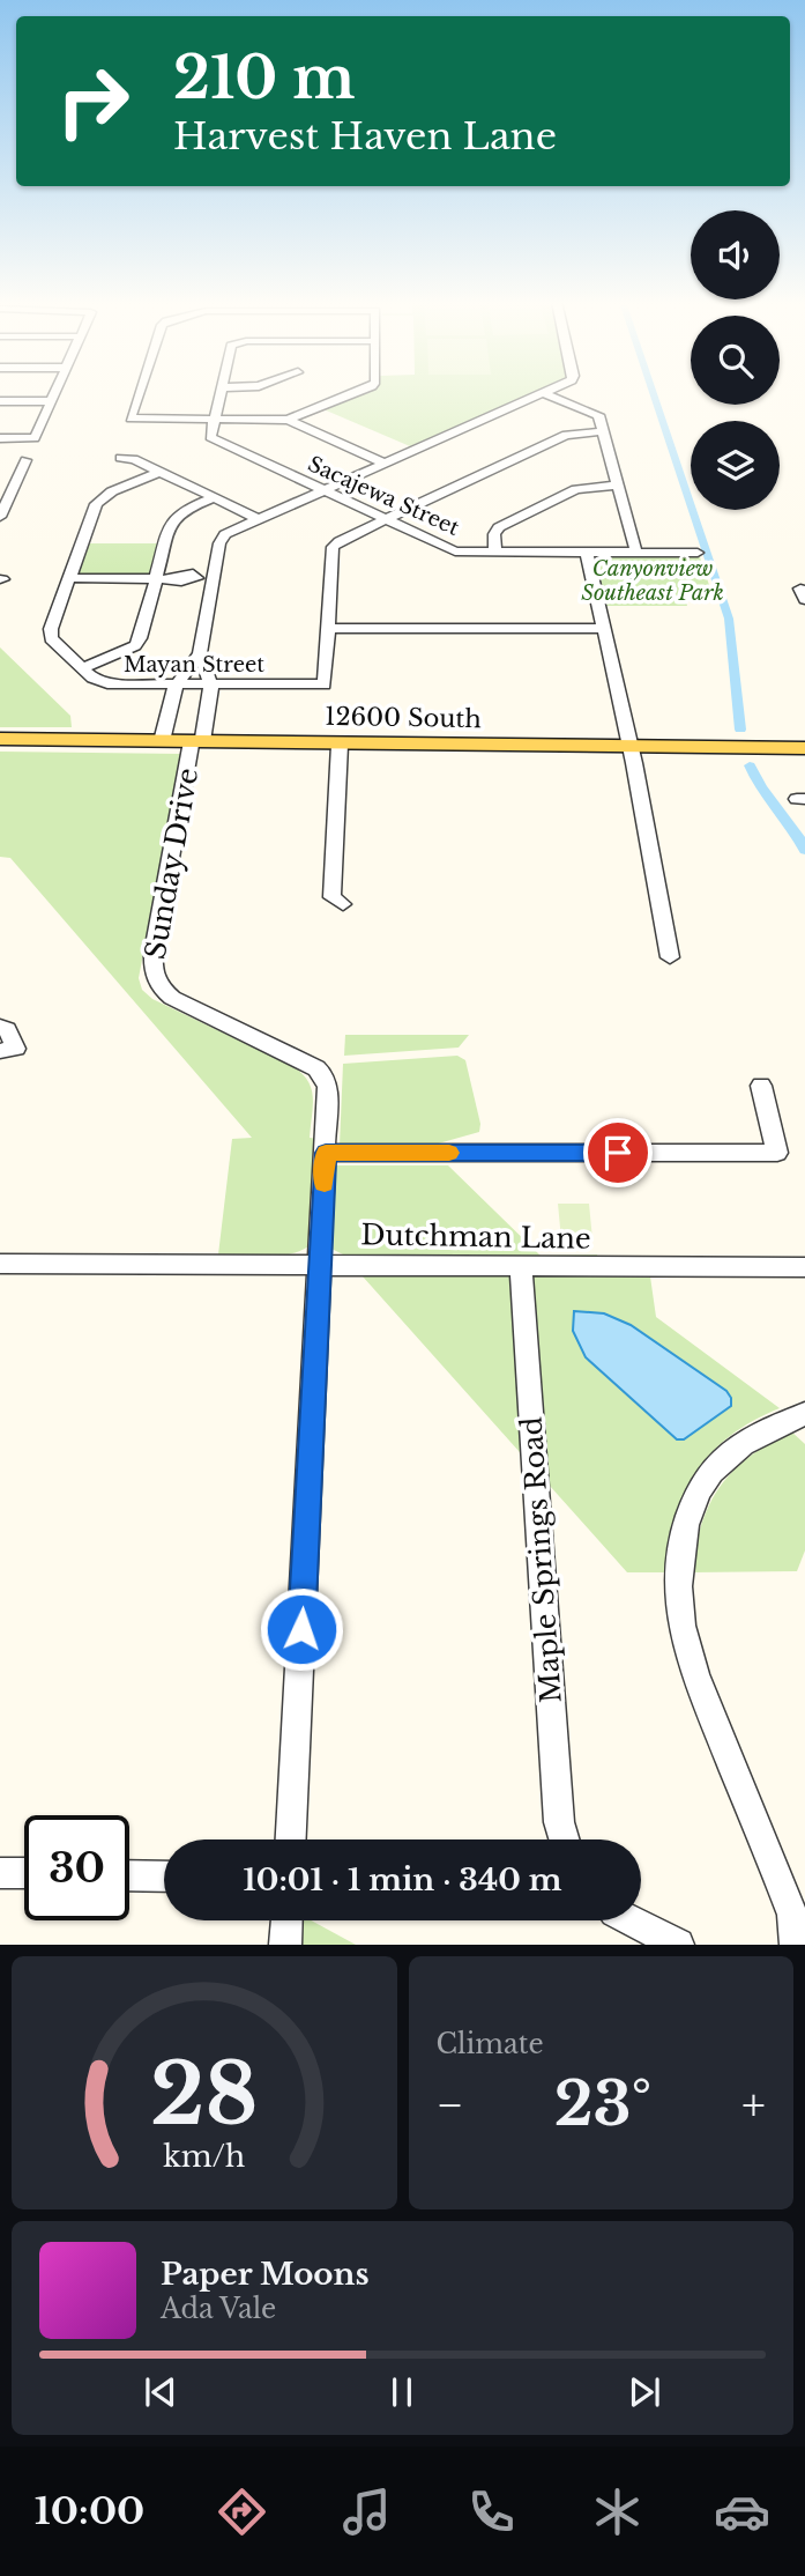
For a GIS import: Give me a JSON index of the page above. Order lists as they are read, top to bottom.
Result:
{
  "streets": {
    "main road": ["12600 South"],
    "street": [
      "Sacajewa Street",
      "Mayan Street",
      "Sunday Drive",
      "Dutchman Lane",
      "Maple Springs Road"
    ]
  },
  "crossings": [
    ["12600 South", "Sunday Drive"],
    ["Sunday Drive", "Dutchman Lane"],
    ["Dutchman Lane", "Maple Springs Road"]
  ],
  "parks": ["Canyonview Southeast Park"],
  "page": {
    "turn": ["210 m", "Harvest Haven Lane"],
    "limit": "30",
    "trip": "10:01 · 1 min · 340 m",
    "tile": "Climate",
    "heat": ["−", "23°", "+"],
    "song": ["Paper Moons", "Ada Vale"],
    "tabs": "10:00",
    "gauge": ["28", "km/h"]
  }
}
